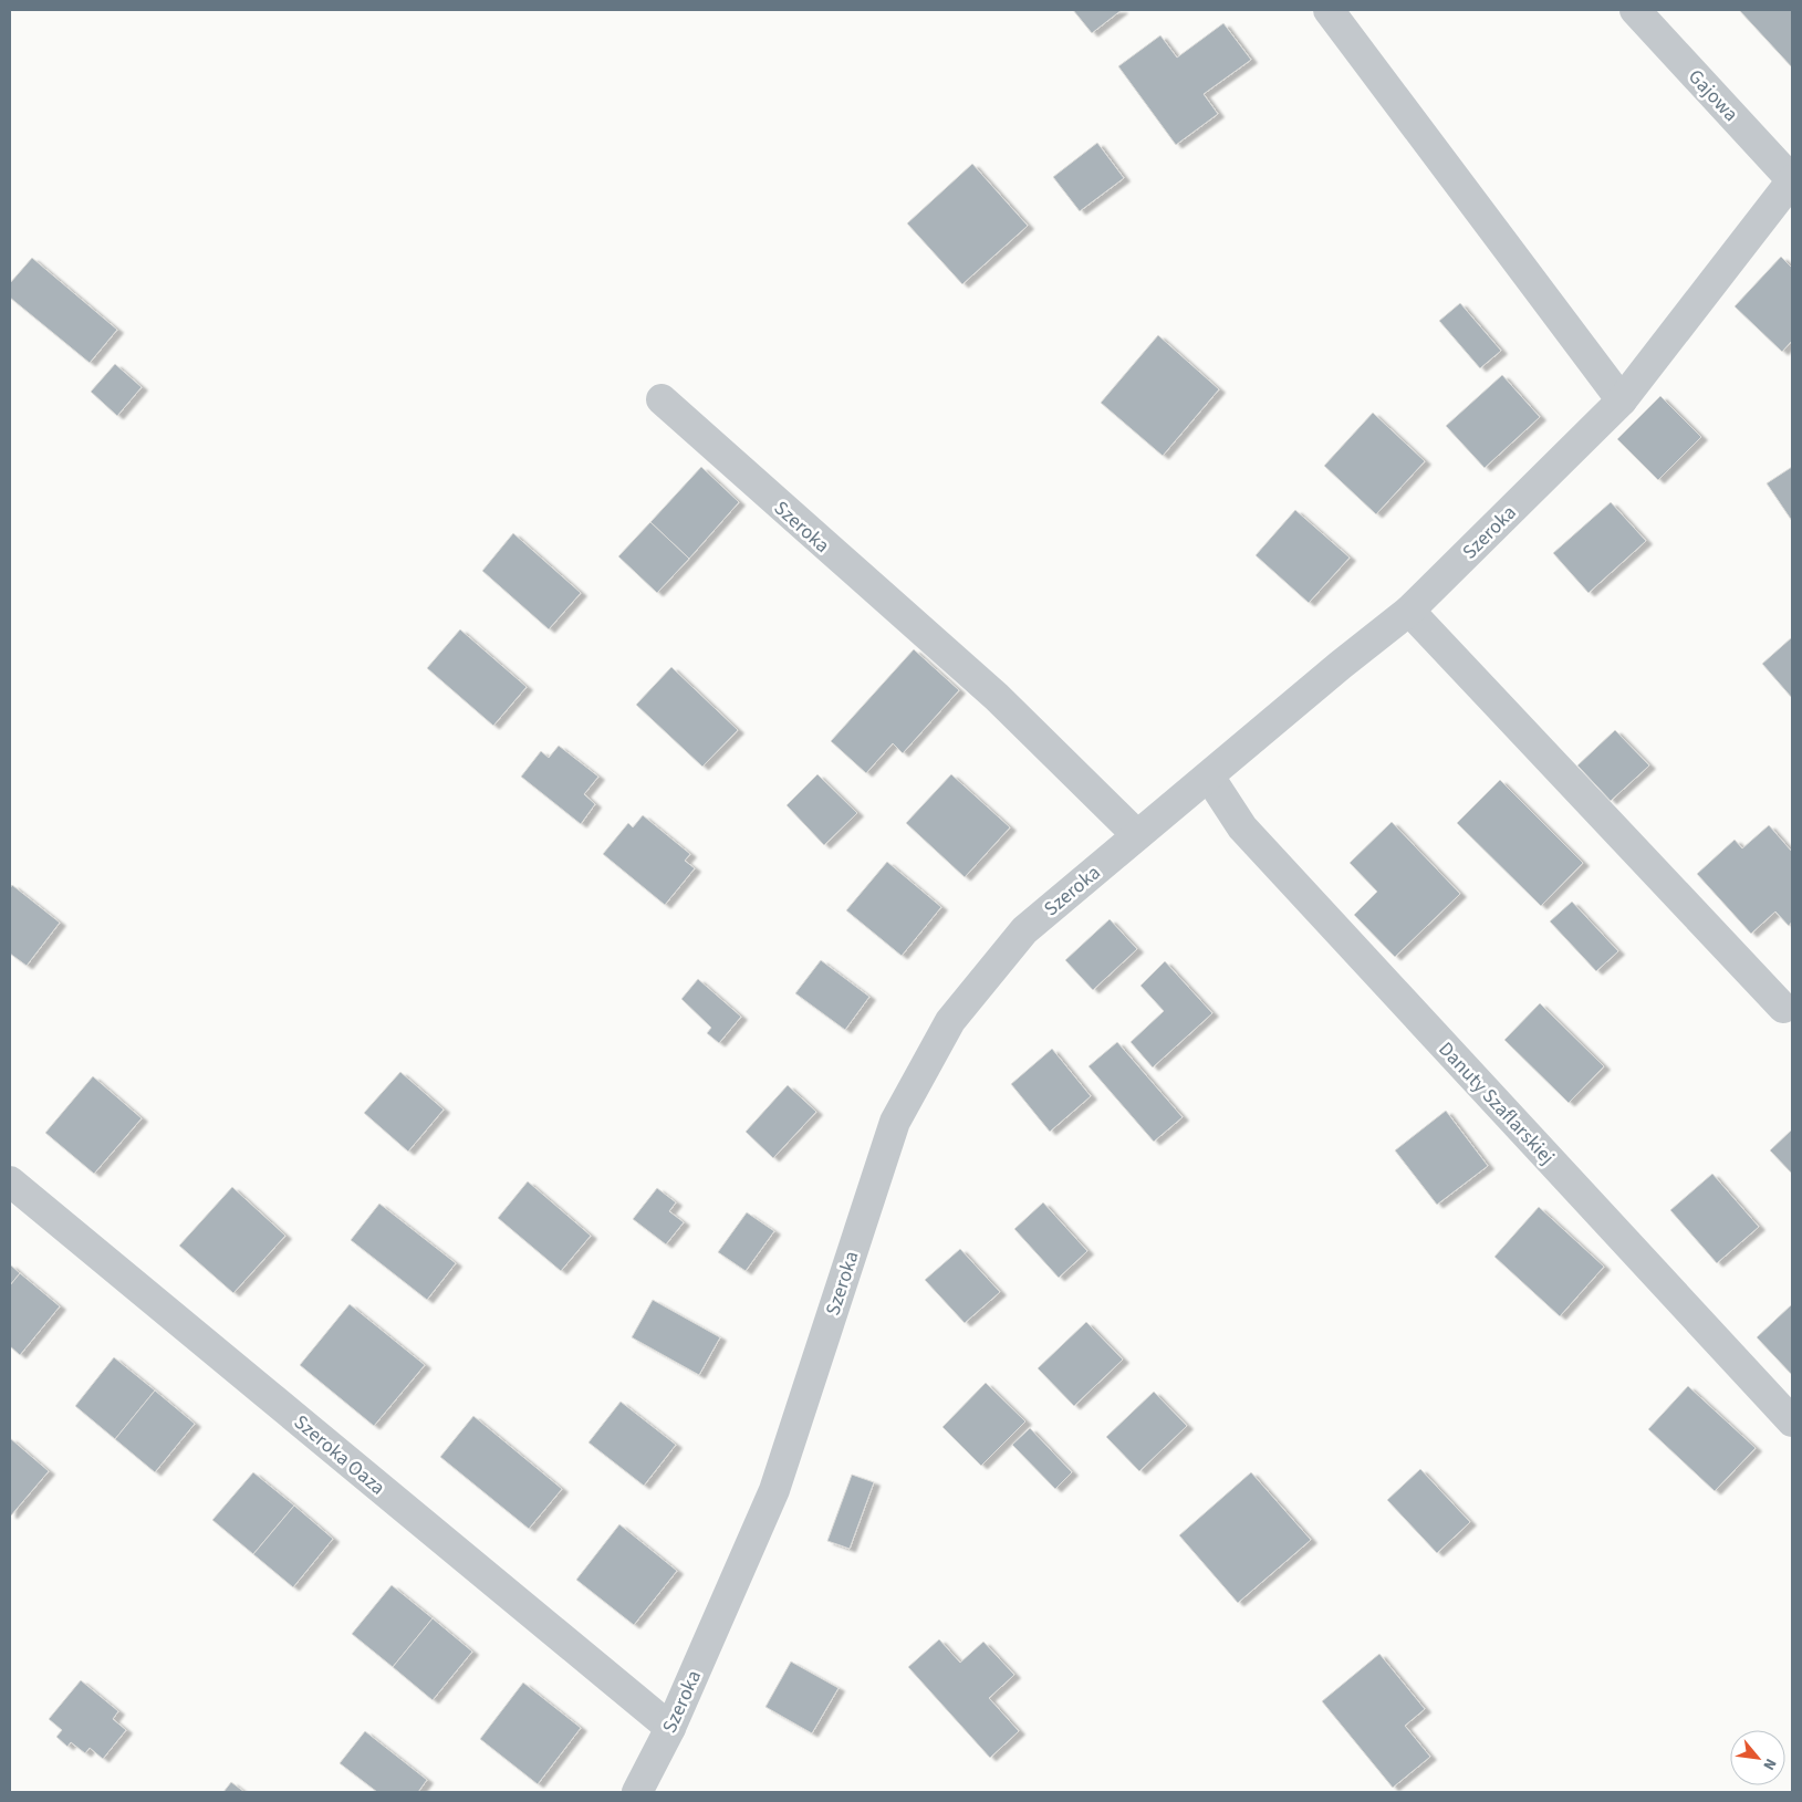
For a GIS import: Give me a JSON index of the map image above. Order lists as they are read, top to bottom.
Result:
{
  "streets": {
    "street": [
      "Gajowa",
      "Szeroka",
      "Danuty Szaflarskiej",
      "Szeroka Oaza"
    ]
  },
  "crossings": [
    ["Gajowa", "Szeroka"],
    ["Szeroka", "Danuty Szaflarskiej"],
    ["Szeroka", "Szeroka Oaza"]
  ],
  "north": "bottom right"
}
